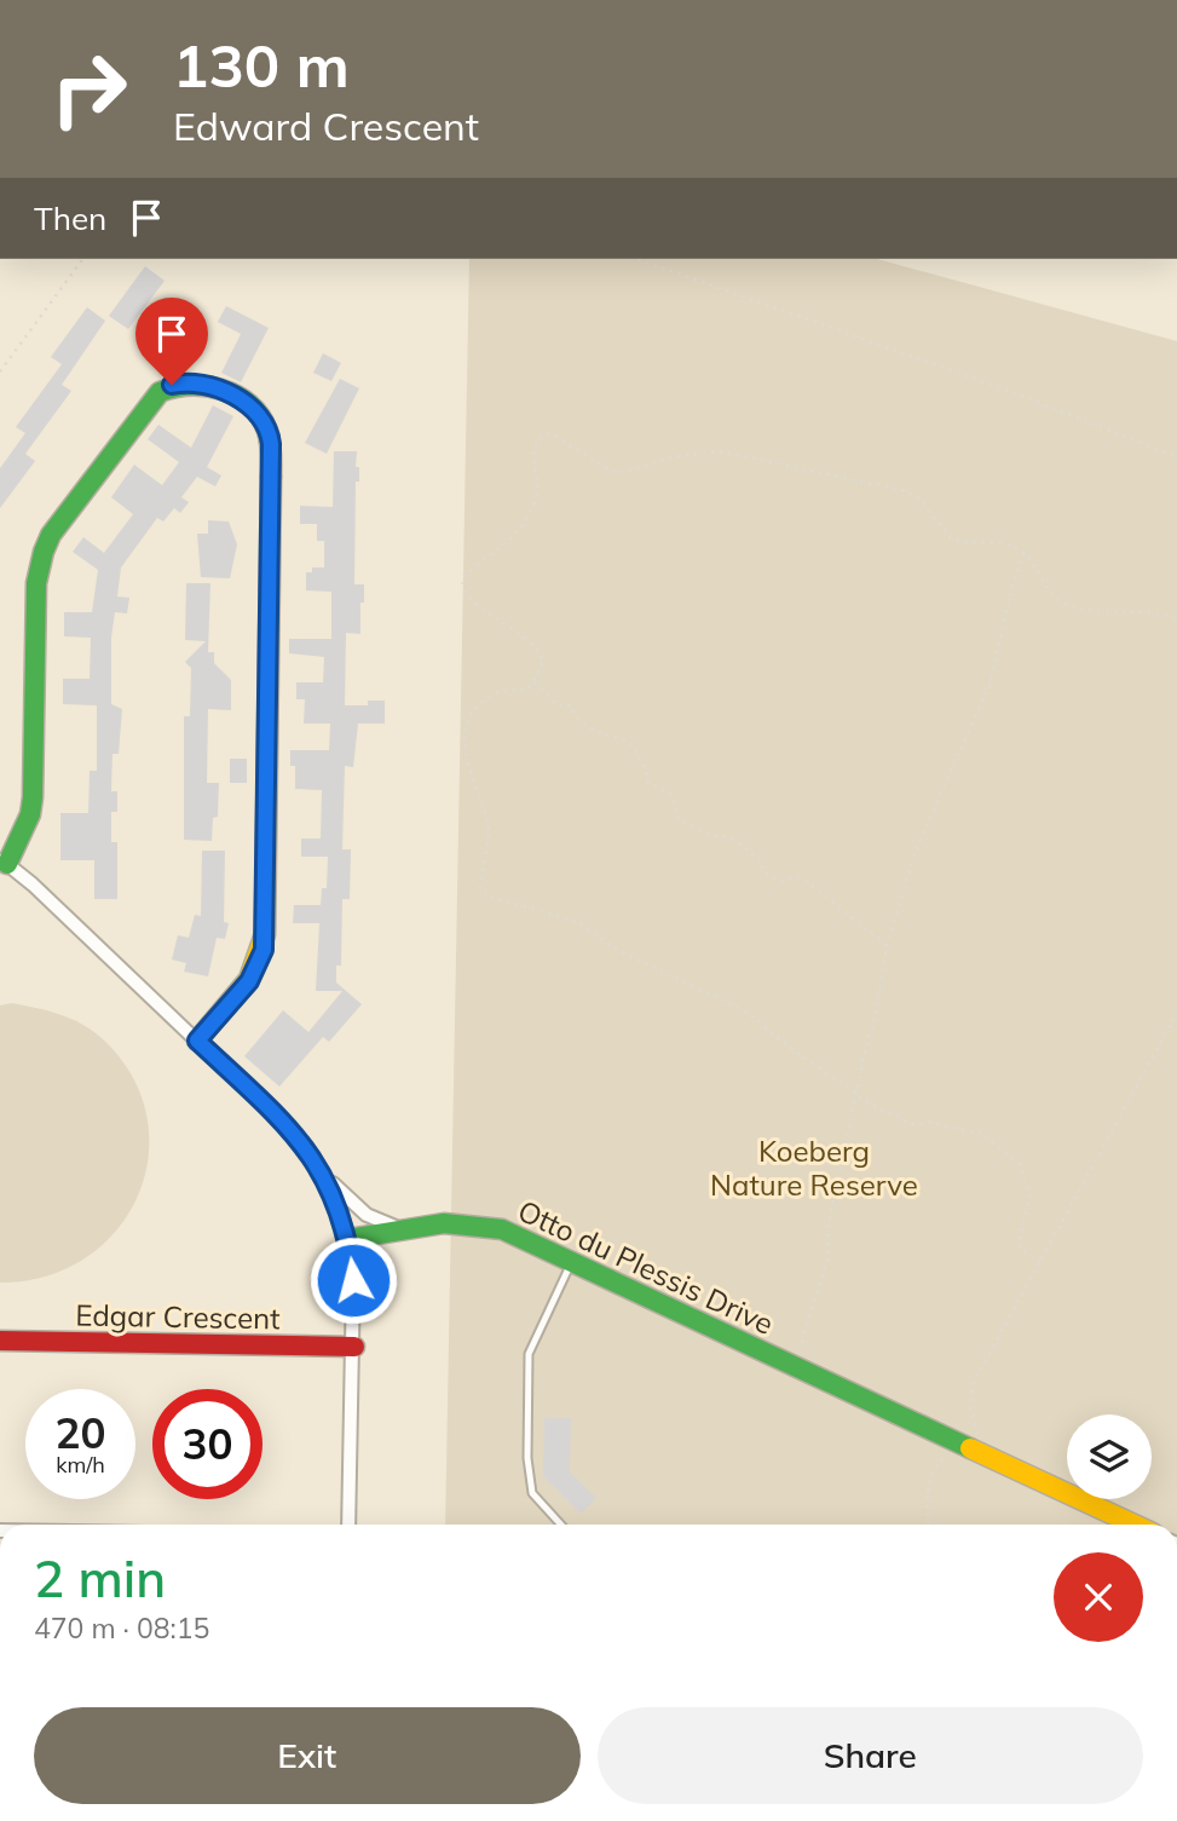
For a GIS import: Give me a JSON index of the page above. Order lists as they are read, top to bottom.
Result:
{
  "streets": {
    "street": ["Otto du Plessis Drive", "Edgar Crescent"]
  },
  "parks": ["Koeberg Nature Reserve"],
  "page": {
    "turn": ["130 m", "Edward Crescent"],
    "then": "Then",
    "speed": "20 km/h",
    "limit": "30",
    "heading": ["2 min", "470 m · 08:15"],
    "buttons": ["Exit", "Share"]
  }
}
